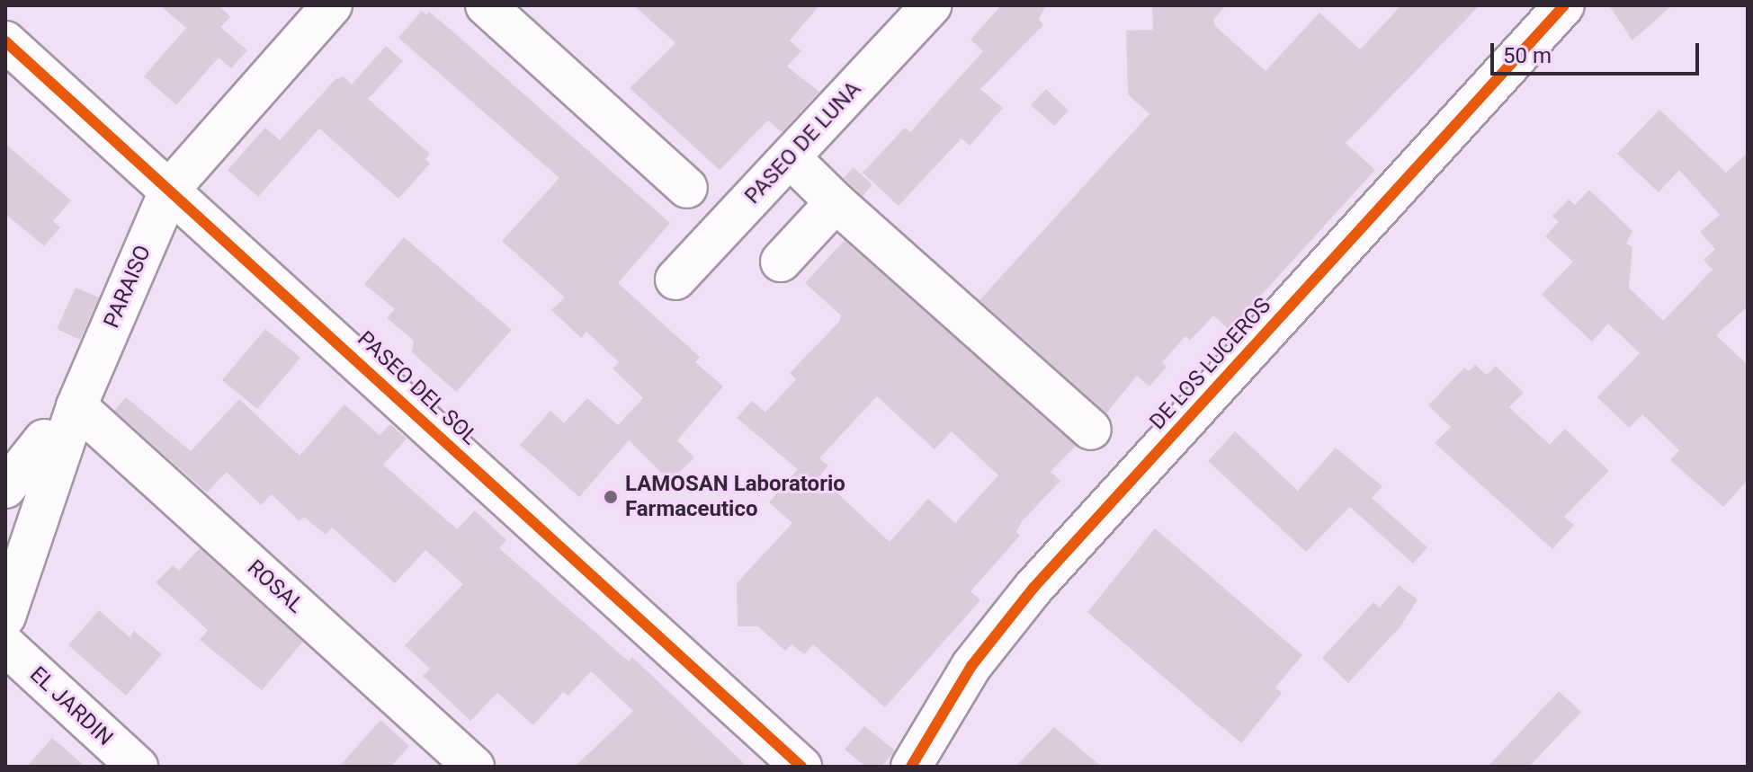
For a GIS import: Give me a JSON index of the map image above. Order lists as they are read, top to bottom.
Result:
{
  "streets": {
    "street": [
      "PASEO DE LUNA",
      "PARAISO",
      "DE LOS LUCEROS",
      "PASEO DEL SOL",
      "ROSAL",
      "EL JARDIN"
    ]
  },
  "crossings": [
    ["PARAISO", "PASEO DEL SOL"],
    ["PARAISO", "ROSAL"]
  ],
  "places": ["LAMOSAN Laboratorio Farmaceutico"],
  "scale_bar": "50 m"
}
